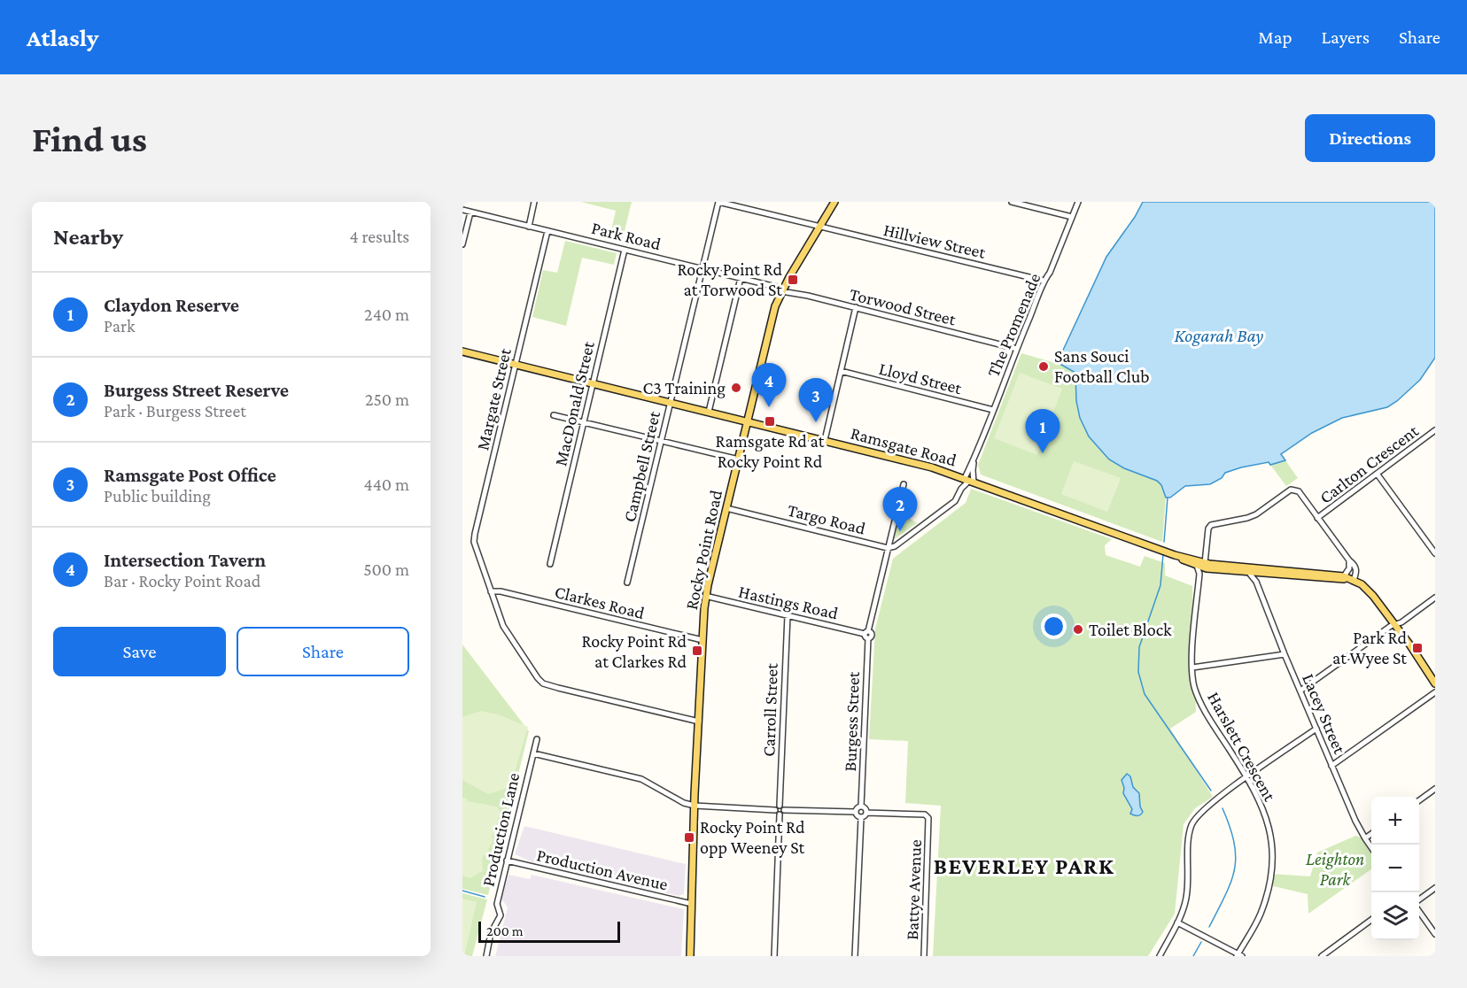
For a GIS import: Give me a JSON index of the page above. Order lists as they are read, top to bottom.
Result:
{
  "streets": {
    "main road": ["Ramsgate Road", "Rocky Point Road"],
    "street": [
      "Park Road",
      "Hillview Street",
      "Torwood Street",
      "The Promenade",
      "Lloyd Street",
      "Margate Street",
      "MacDonald Street",
      "Carlton Crescent",
      "Campbell Street",
      "Targo Road",
      "Clarkes Road",
      "Hastings Road",
      "Carroll Street",
      "Lacey Street",
      "Burgess Street",
      "Harslett Crescent",
      "Production Lane",
      "Production Avenue",
      "Battye Avenue"
    ]
  },
  "crossings": [
    ["Park Road", "Torwood Street"],
    ["Park Road", "Margate Street"],
    ["Park Road", "MacDonald Street"],
    ["Park Road", "Campbell Street"],
    ["Park Road", "Rocky Point Road"],
    ["Hillview Street", "The Promenade"],
    ["Hillview Street", "Campbell Street"],
    ["Hillview Street", "Rocky Point Road"],
    ["Torwood Street", "The Promenade"],
    ["Torwood Street", "Rocky Point Road"],
    ["The Promenade", "Lloyd Street"],
    ["The Promenade", "Ramsgate Road"],
    ["Margate Street", "Ramsgate Road"],
    ["Margate Street", "Rocky Point Road"],
    ["Margate Street", "Clarkes Road"],
    ["MacDonald Street", "Ramsgate Road"],
    ["Ramsgate Road", "Campbell Street"],
    ["Ramsgate Road", "Rocky Point Road"],
    ["Ramsgate Road", "Lacey Street"],
    ["Ramsgate Road", "Harslett Crescent"],
    ["Targo Road", "Rocky Point Road"],
    ["Targo Road", "Burgess Street"],
    ["Rocky Point Road", "Clarkes Road"],
    ["Rocky Point Road", "Hastings Road"],
    ["Rocky Point Road", "Production Avenue"],
    ["Hastings Road", "Carroll Street"],
    ["Hastings Road", "Burgess Street"],
    ["Burgess Street", "Battye Avenue"],
    ["Production Lane", "Production Avenue"]
  ],
  "districts": ["BEVERLEY PARK"],
  "water": ["Kogarah Bay"],
  "parks": ["Leighton Park"],
  "places": {
    "transit": [
      "Rocky Point Rd at Torwood St",
      "Ramsgate Rd at Rocky Point Rd",
      "Park Rd at Wyee St",
      "Rocky Point Rd at Clarkes Rd",
      "Rocky Point Rd opp Weeney St"
    ],
    "other": ["Sans Souci Football Club", "C3 Training", "Toilet Block"]
  },
  "scale_bar": "200 m",
  "page": {
    "header": "Atlasly",
    "nav": ["Map", "Layers", "Share"],
    "buttons": [
      "Directions",
      ["Save", "Share"]
    ],
    "title": "Find us",
    "heading": ["Nearby", "4 results"],
    "list": [
      {
        "mark": "1",
        "name": "Claydon Reserve",
        "note": "Park",
        "value": "240 m"
      },
      {
        "mark": "2",
        "name": "Burgess Street Reserve",
        "note": "Park · Burgess Street",
        "value": "250 m"
      },
      {
        "mark": "3",
        "name": "Ramsgate Post Office",
        "note": "Public building",
        "value": "440 m"
      },
      {
        "mark": "4",
        "name": "Intersection Tavern",
        "note": "Bar · Rocky Point Road",
        "value": "500 m"
      }
    ],
    "pins": [
      "4",
      "3",
      "1",
      "2"
    ],
    "map_buttons": ["+", "−"],
    "scale": "200 m"
  }
}
